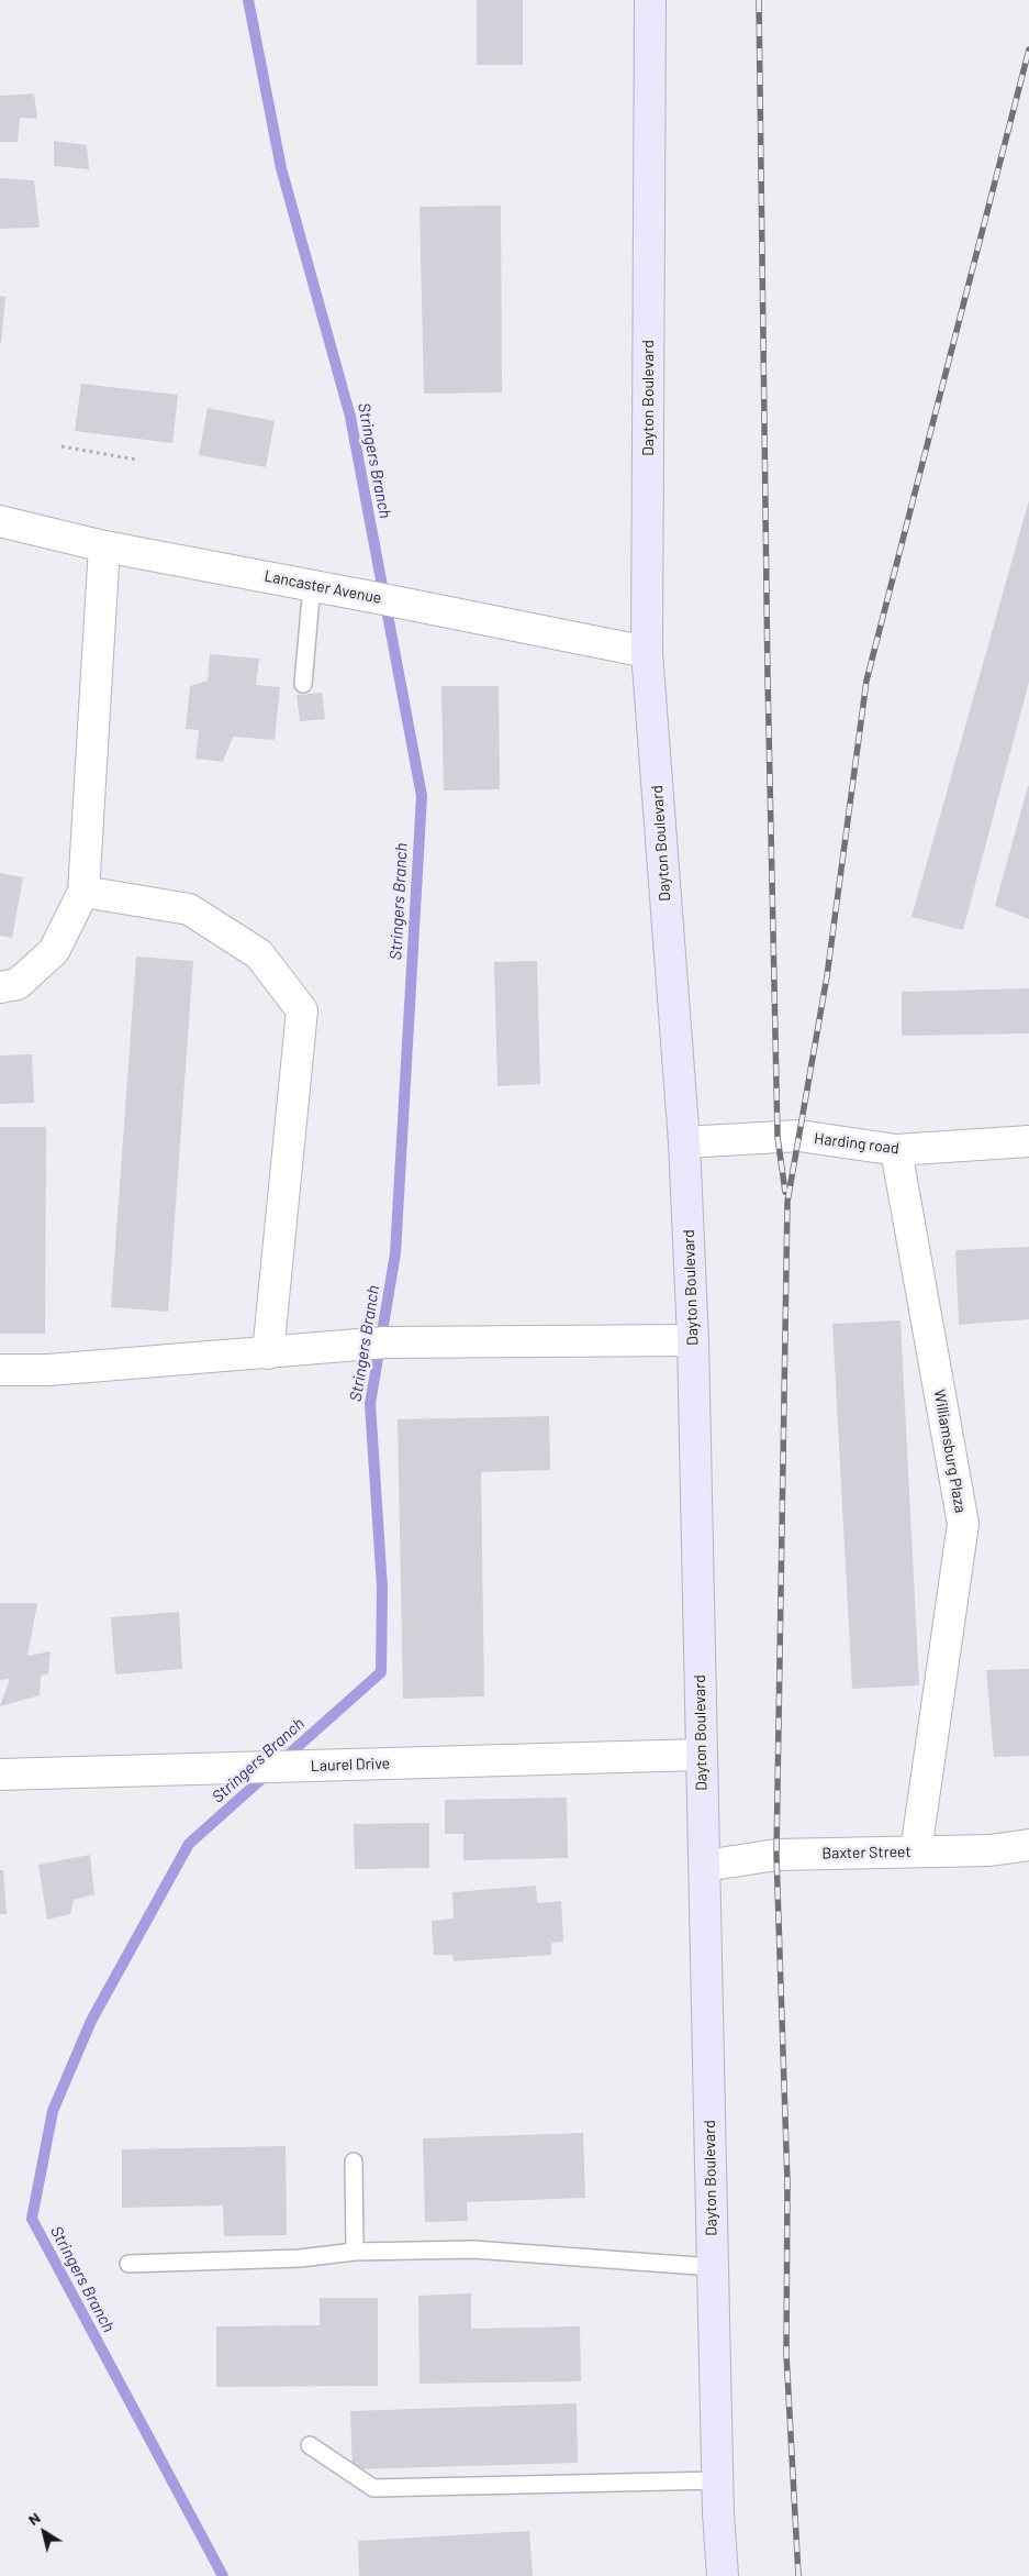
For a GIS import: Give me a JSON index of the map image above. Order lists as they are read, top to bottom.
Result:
{
  "streets": {
    "main road": ["Dayton Boulevard"],
    "street": [
      "Lancaster Avenue",
      "Harding road",
      "Williamsburg Plaza",
      "Laurel Drive",
      "Baxter Street"
    ]
  },
  "crossings": [
    ["Dayton Boulevard", "Lancaster Avenue"],
    ["Dayton Boulevard", "Harding road"],
    ["Dayton Boulevard", "Laurel Drive"],
    ["Dayton Boulevard", "Baxter Street"],
    ["Harding road", "Williamsburg Plaza"],
    ["Williamsburg Plaza", "Baxter Street"]
  ],
  "water": ["Stringers Branch"],
  "north": "top left"
}
